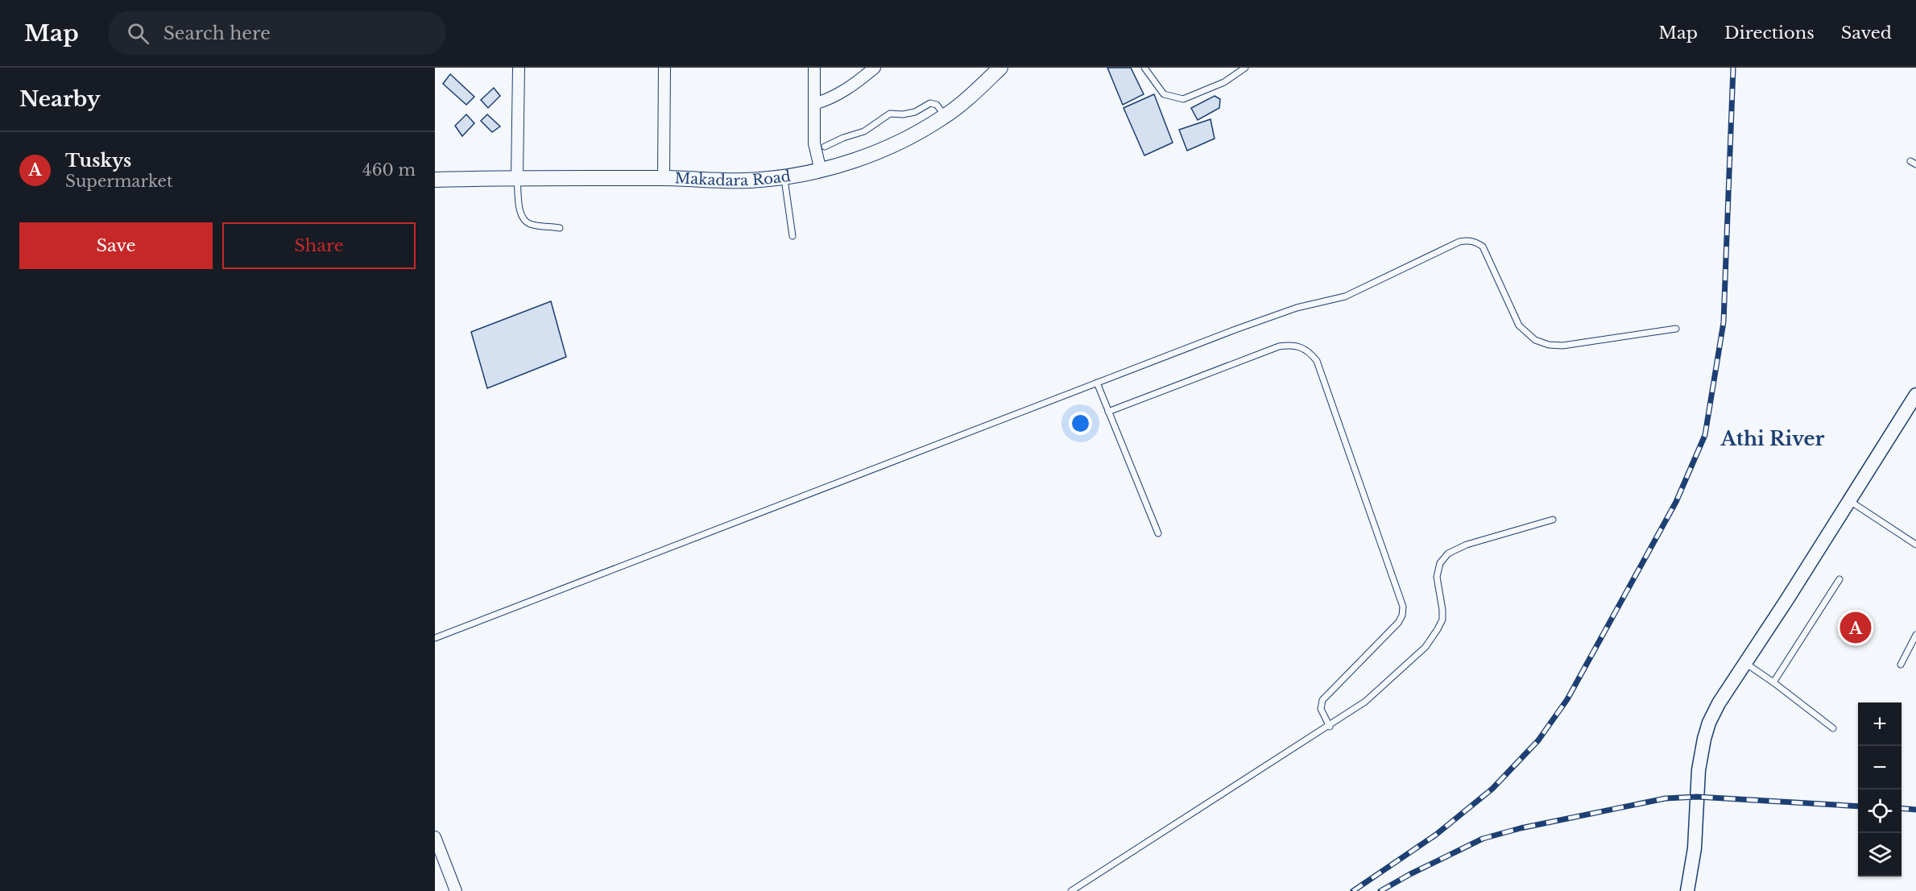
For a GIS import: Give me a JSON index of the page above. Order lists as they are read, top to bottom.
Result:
{
  "streets": {
    "main road": ["Makadara Road"]
  },
  "districts": ["Athi River"],
  "page": {
    "header": "Map",
    "search": "Search here",
    "nav": ["Map", "Directions", "Saved"],
    "heading": "Nearby",
    "list": [
      {
        "mark": "A",
        "name": "Tuskys",
        "note": "Supermarket",
        "value": "460 m"
      }
    ],
    "buttons": ["Save", "Share"],
    "pins": "A",
    "map_buttons": ["+", "−"]
  }
}
